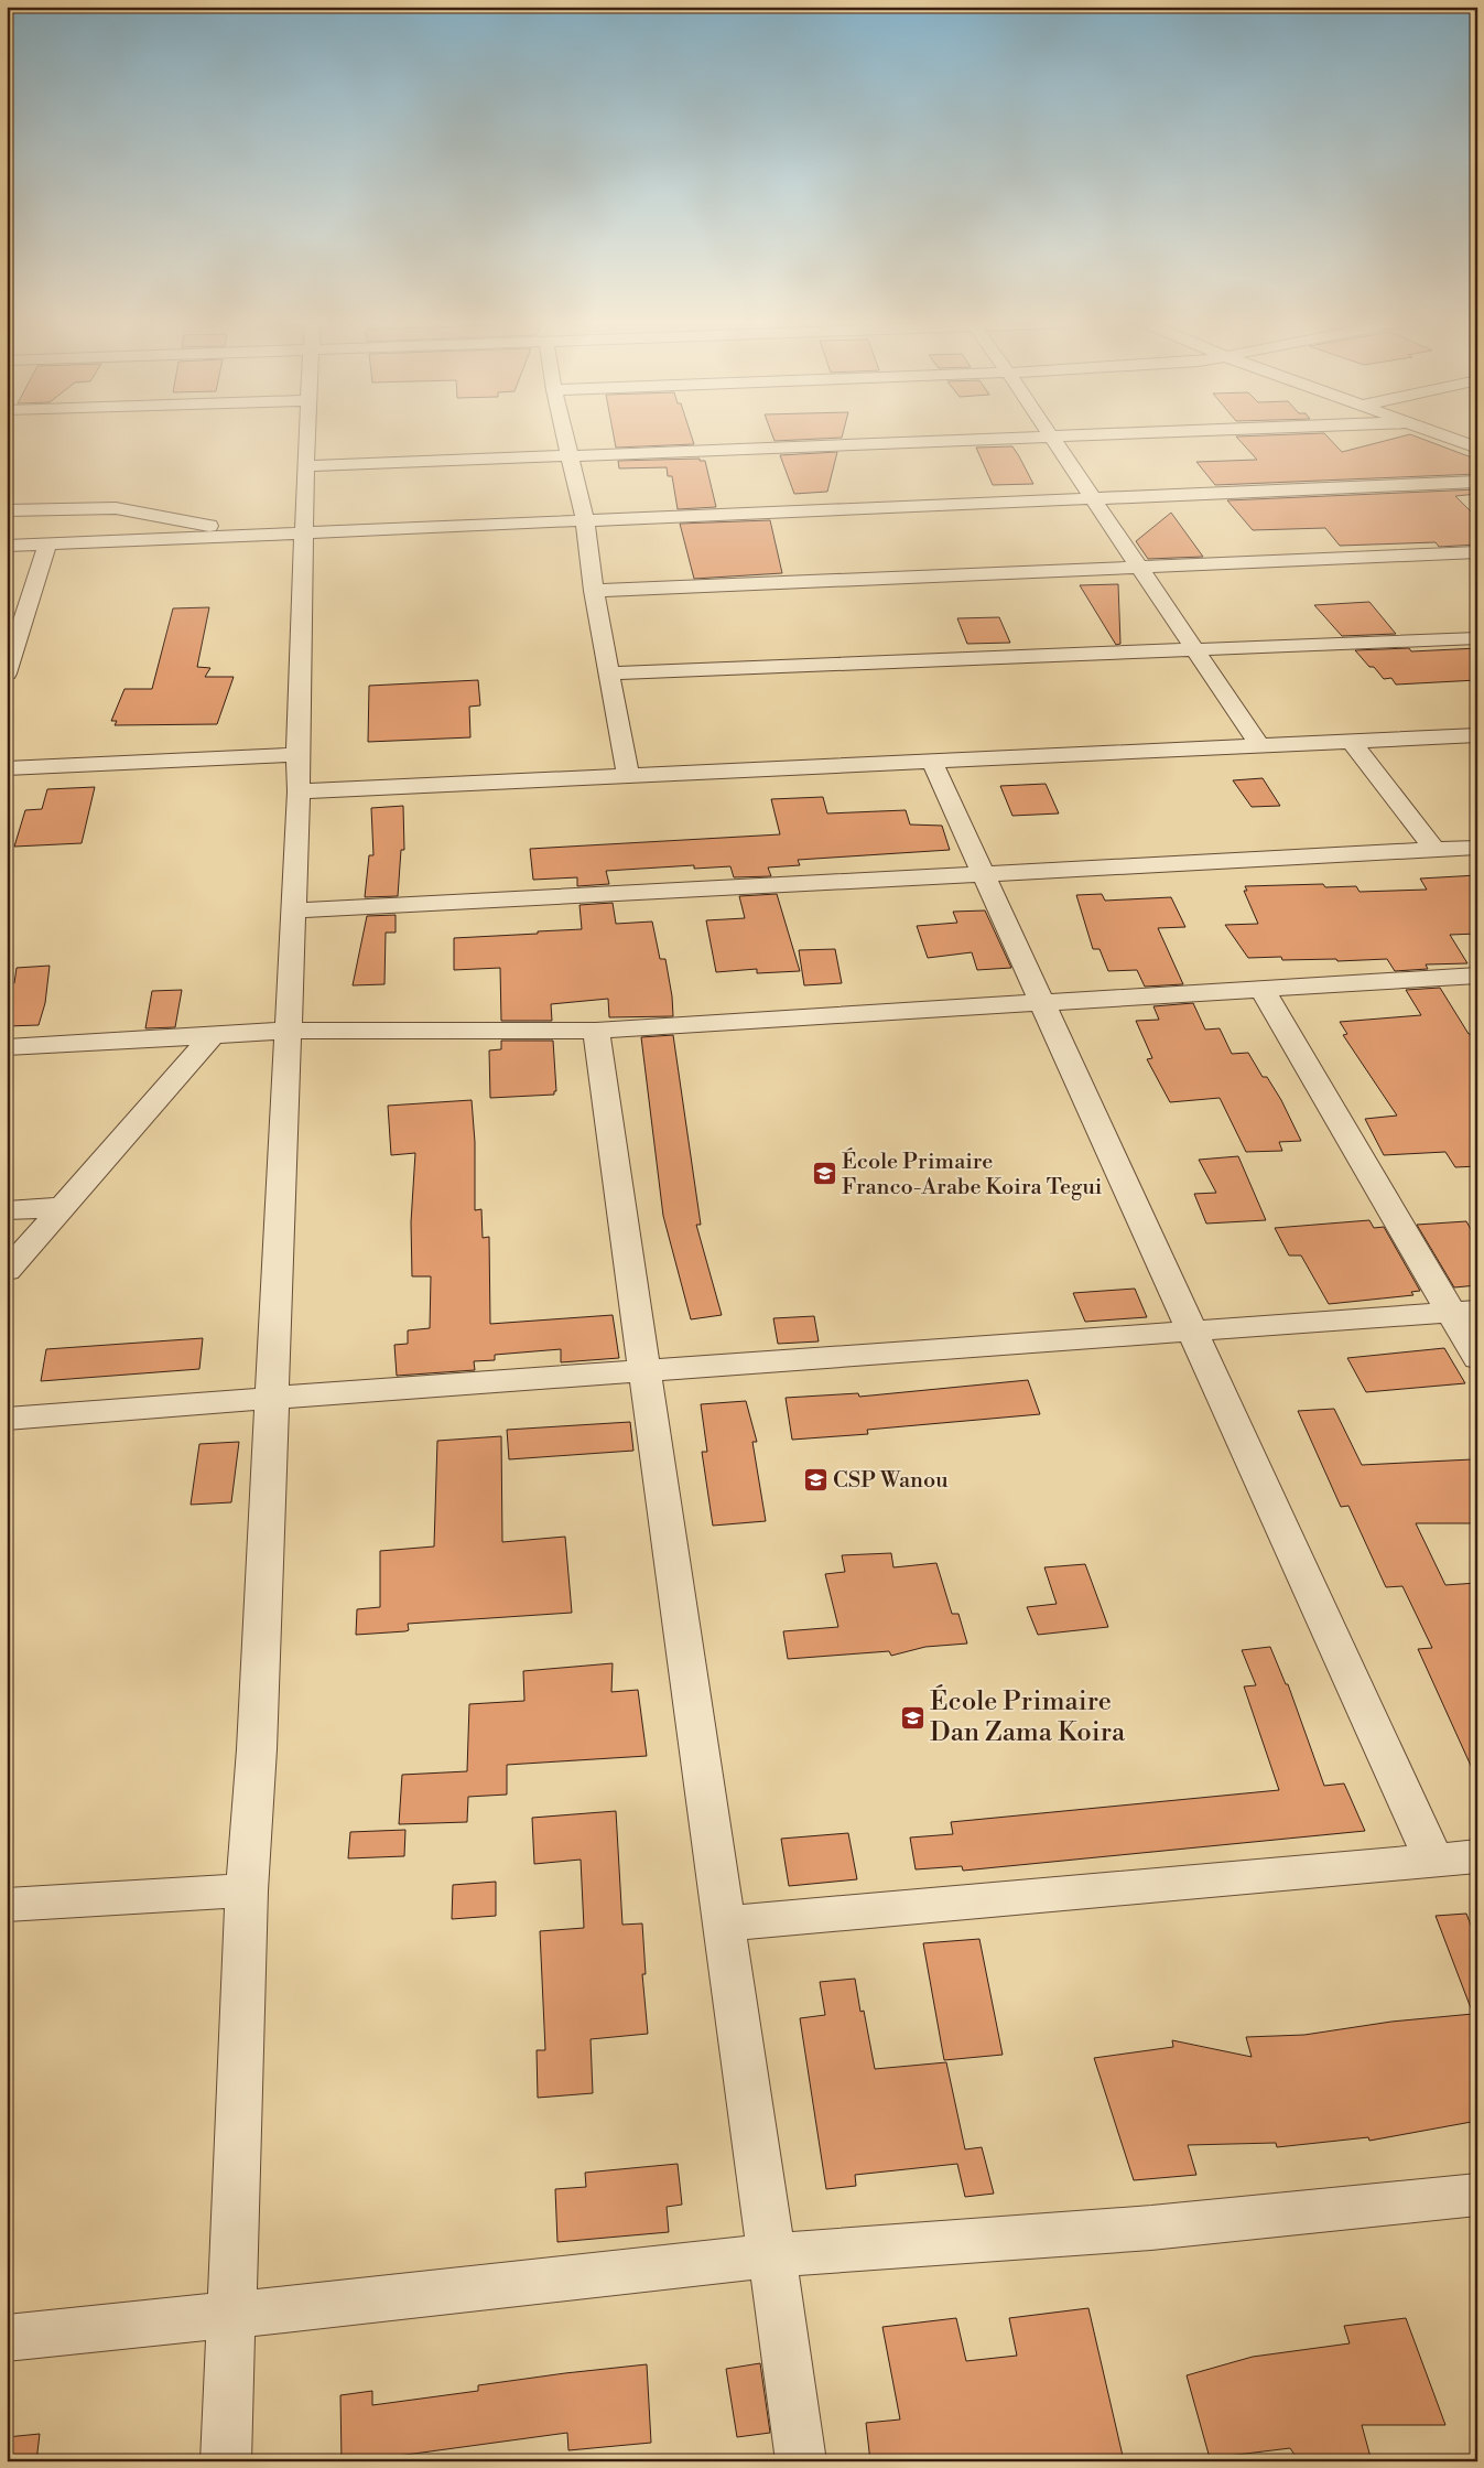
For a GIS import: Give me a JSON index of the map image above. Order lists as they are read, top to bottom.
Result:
{
  "places": {
    "school or university": ["École Primaire Franco-Arabe Koira Tegui", "CSP Wanou", "École Primaire Dan Zama Koira"]
  }
}
